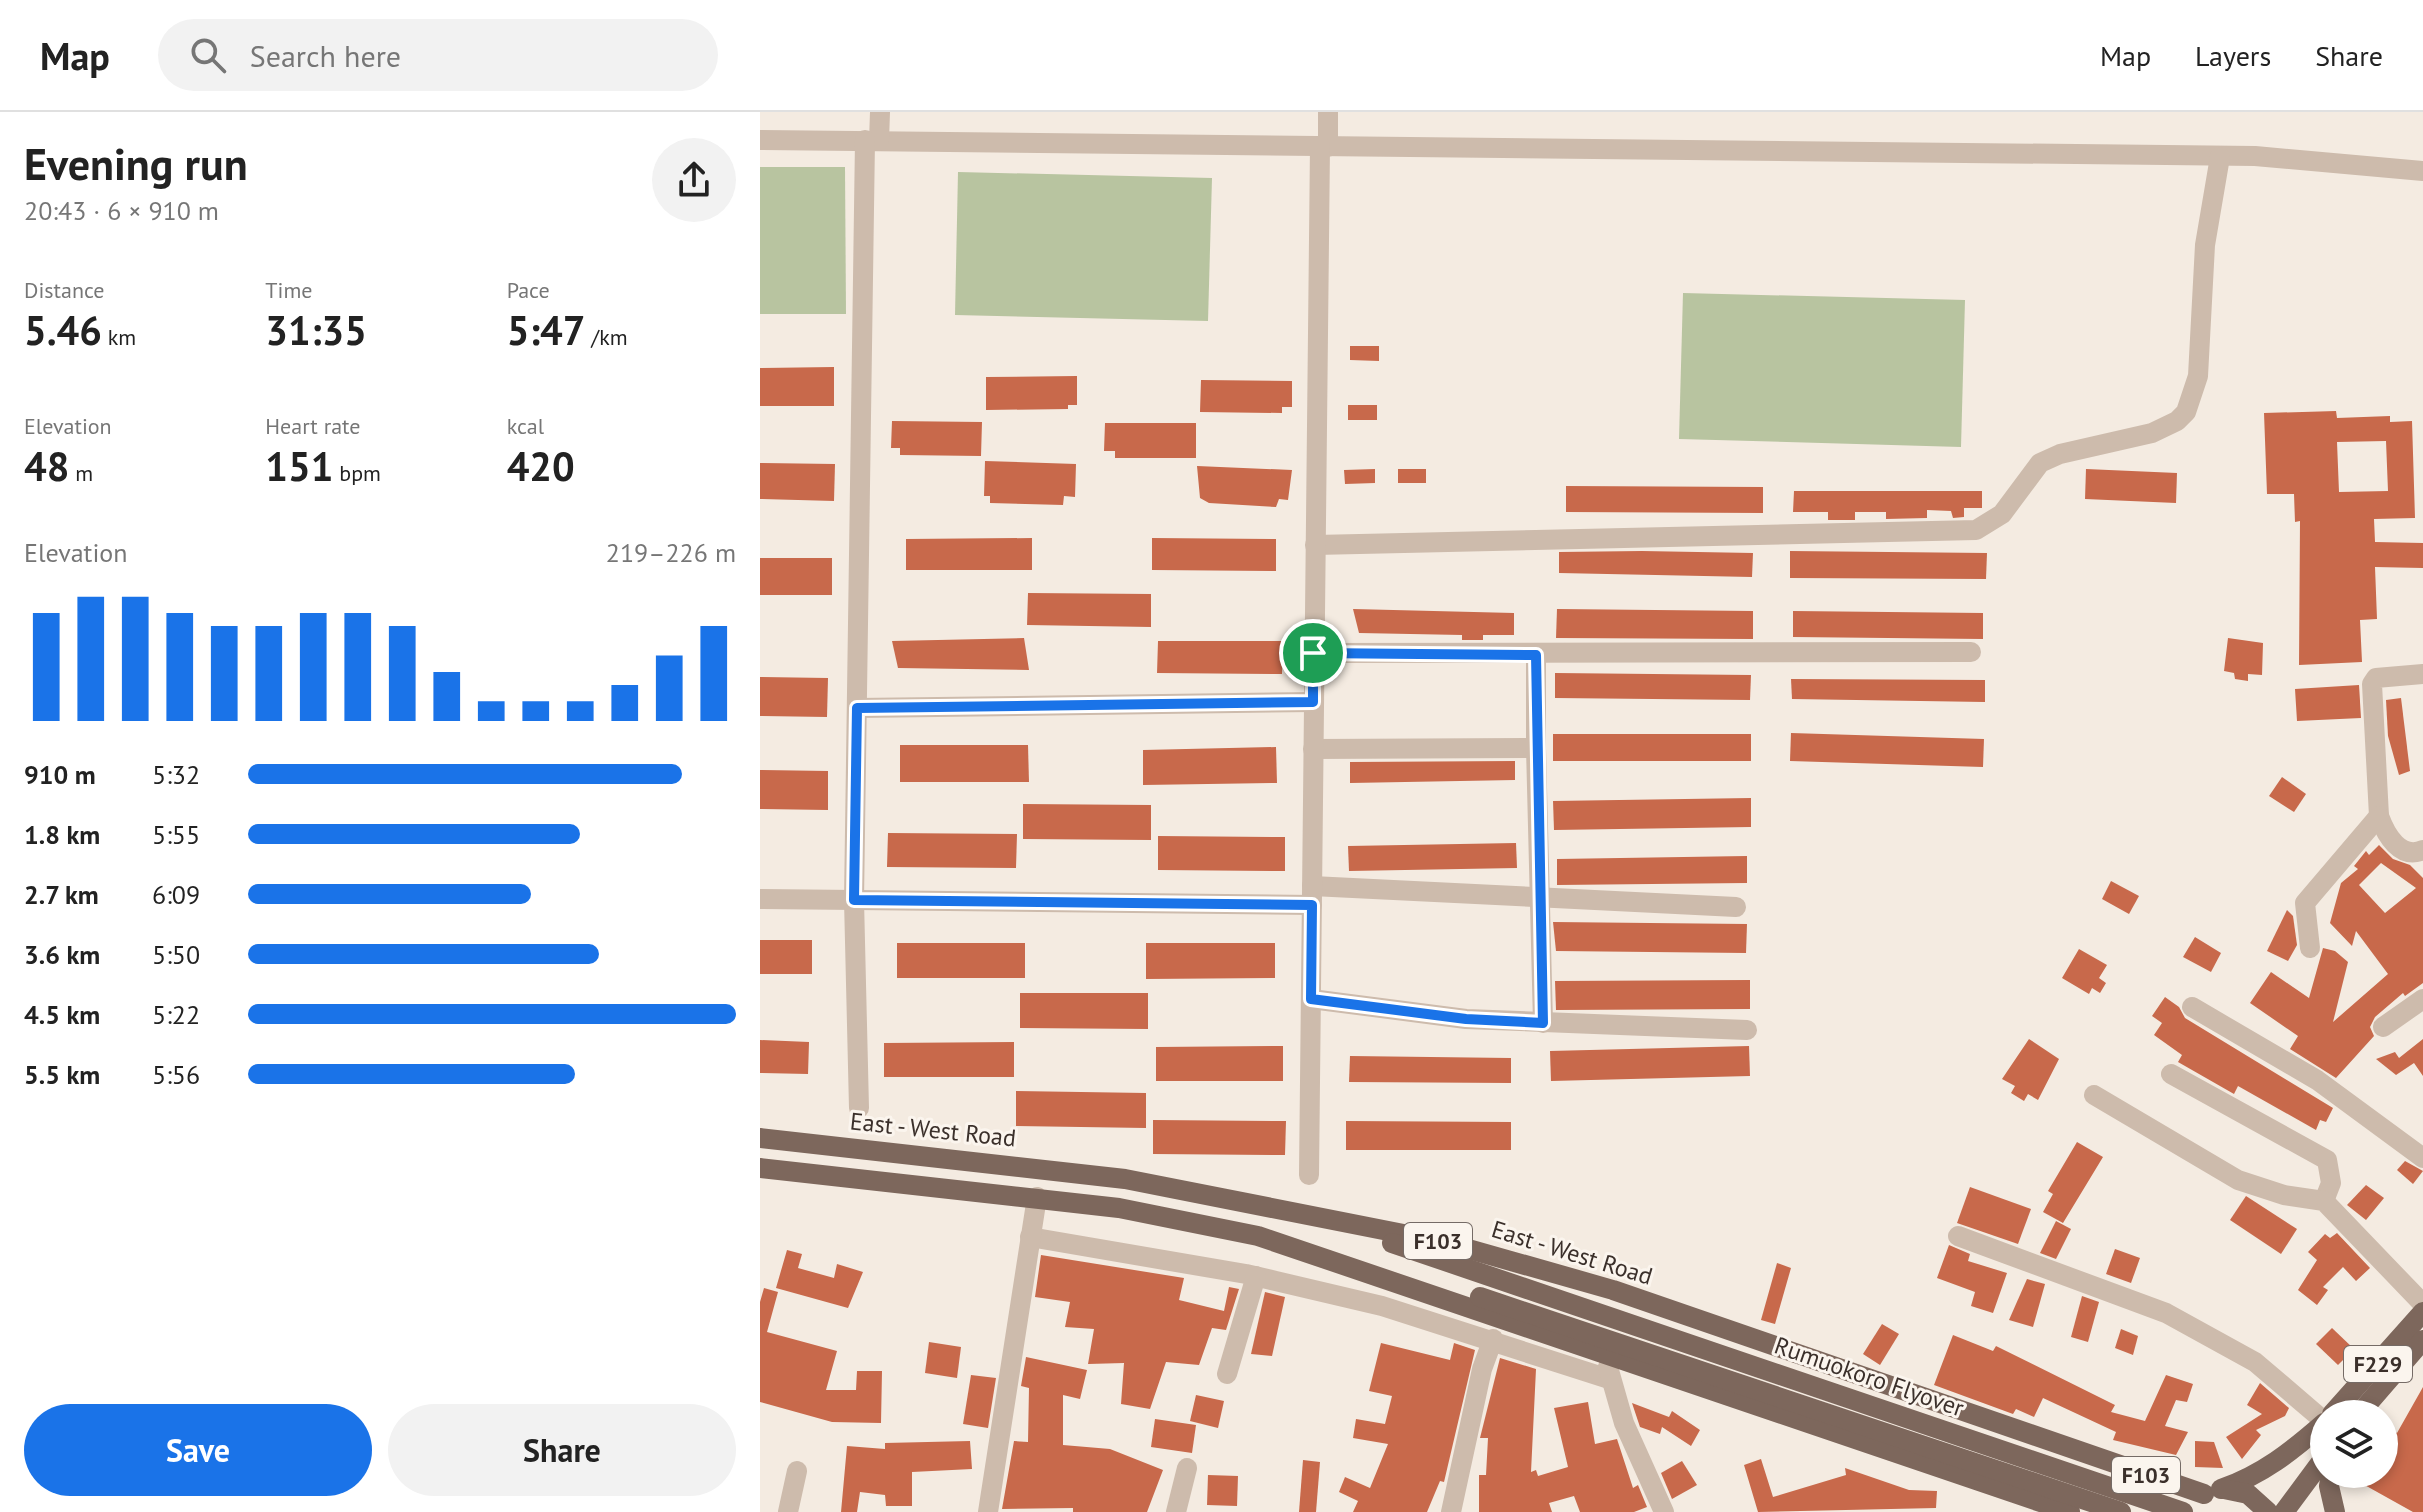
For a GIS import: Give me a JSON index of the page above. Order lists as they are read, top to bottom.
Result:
{
  "streets": {
    "main road": [
      "East - West Road",
      "F103",
      "F229",
      "Rumuokoro Flyover"
    ]
  },
  "crossings": [
    ["East - West Road", "Rumuokoro Flyover"],
    ["F103", "Rumuokoro Flyover"]
  ],
  "page": {
    "header": "Map",
    "search": "Search here",
    "nav": ["Map", "Layers", "Share"],
    "heading": ["Evening run", "20:43 · 6 × 910 m"],
    "stats": [
      ["Distance", "5.46 km"],
      ["Time", "31:35"],
      ["Pace", "5:47 /km"],
      ["Elevation", "48 m"],
      ["Heart rate", "151 bpm"],
      ["kcal", "420"]
    ],
    "chart": ["Elevation", "219–226 m"],
    "list": [
      {
        "name": "910 m",
        "note": "5:32"
      },
      {
        "name": "1.8 km",
        "note": "5:55"
      },
      {
        "name": "2.7 km",
        "note": "6:09"
      },
      {
        "name": "3.6 km",
        "note": "5:50"
      },
      {
        "name": "4.5 km",
        "note": "5:22"
      },
      {
        "name": "5.5 km",
        "note": "5:56"
      }
    ],
    "buttons": ["Save", "Share"]
  }
}
